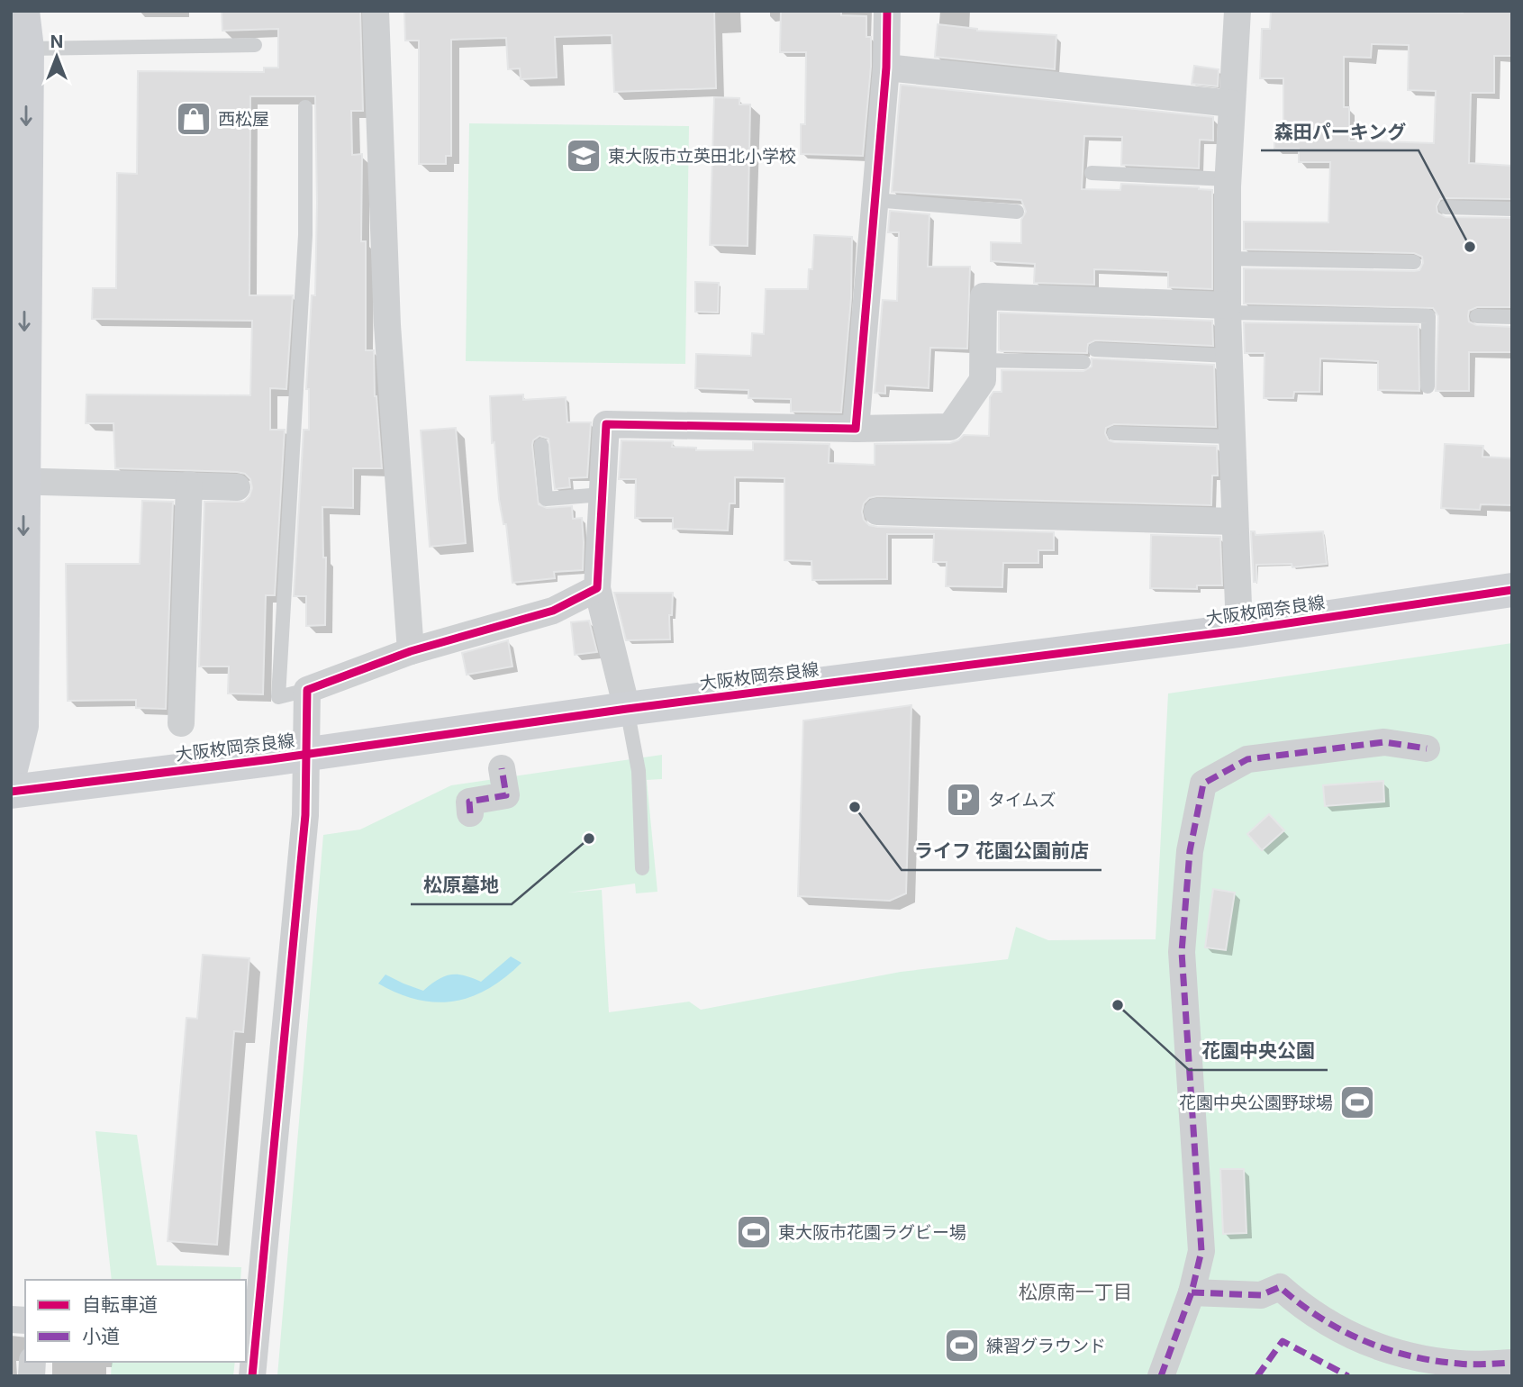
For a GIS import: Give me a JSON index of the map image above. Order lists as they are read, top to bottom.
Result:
{
  "streets": {
    "main road": ["大阪枚岡奈良線"]
  },
  "districts": ["松原南一丁目"],
  "places": {
    "shop": ["西松屋"],
    "school or university": ["東大阪市立英田北小学校"],
    "other": [
      "森田パーキング",
      "ライフ 花園公園前店",
      "松原墓地",
      "花園中央公園"
    ],
    "parking": ["タイムズ"],
    "sports": ["花園中央公園野球場", "東大阪市花園ラグビー場", "練習グラウンド"]
  },
  "legend": ["自転車道", "小道"],
  "north": "top"
}
